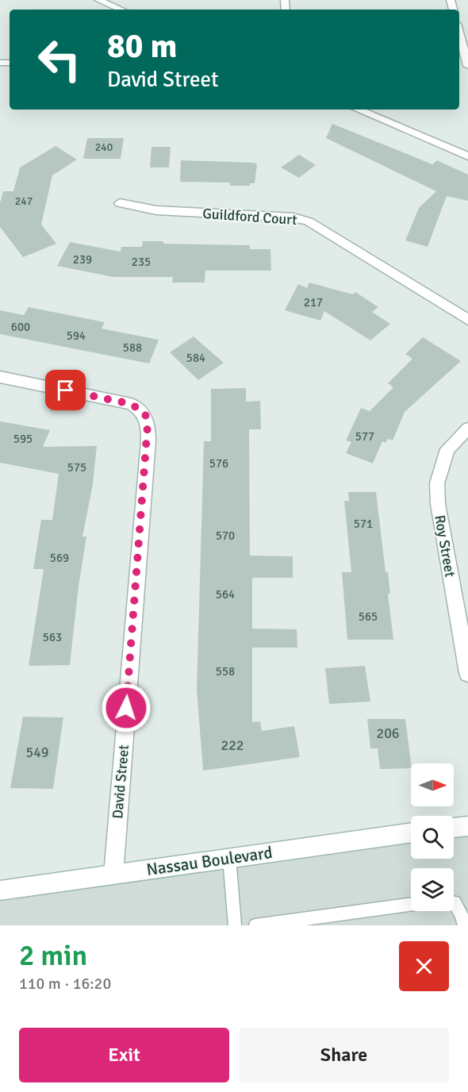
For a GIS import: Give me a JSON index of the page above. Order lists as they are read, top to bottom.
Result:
{
  "streets": {
    "street": [
      "Guildford Court",
      "Roy Street",
      "David Street",
      "Nassau Boulevard"
    ]
  },
  "crossings": [
    ["David Street", "Nassau Boulevard"]
  ],
  "house_numbers": [
    "240",
    "247",
    "239",
    "235",
    "217",
    "600",
    "594",
    "588",
    "584",
    "577",
    "595",
    "576",
    "575",
    "571",
    "570",
    "569",
    "564",
    "565",
    "563",
    "558",
    "206",
    "222",
    "549"
  ],
  "north": "right",
  "page": {
    "turn": ["80 m", "David Street"],
    "heading": ["2 min", "110 m · 16:20"],
    "buttons": ["Exit", "Share"]
  }
}
